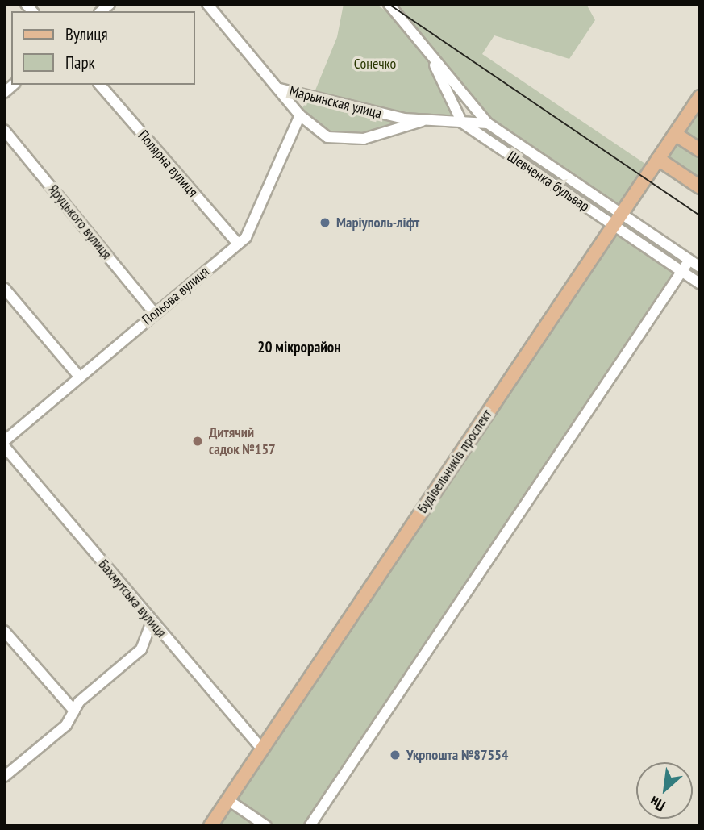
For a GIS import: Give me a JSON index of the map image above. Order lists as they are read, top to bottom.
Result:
{
  "streets": {
    "main road": ["Будівельників проспект"],
    "street": [
      "Марьинская улица",
      "Полярна вулиця",
      "Шевченка бульвар",
      "Яруцького вулиця",
      "Польова вулиця",
      "Бахмутська вулиця"
    ]
  },
  "crossings": [
    ["Марьинская улица", "Шевченка бульвар"],
    ["Марьинская улица", "Польова вулиця"],
    ["Полярна вулиця", "Польова вулиця"],
    ["Шевченка бульвар", "Будівельників проспект"],
    ["Яруцького вулиця", "Польова вулиця"],
    ["Будівельників проспект", "Бахмутська вулиця"]
  ],
  "districts": ["20 мікрорайон"],
  "parks": ["Сонечко"],
  "places": ["Маріуполь-ліфт", "Дитячий садок №157", "Укрпошта №87554"],
  "legend": ["Вулиця", "Парк"],
  "north": "bottom left"
}
